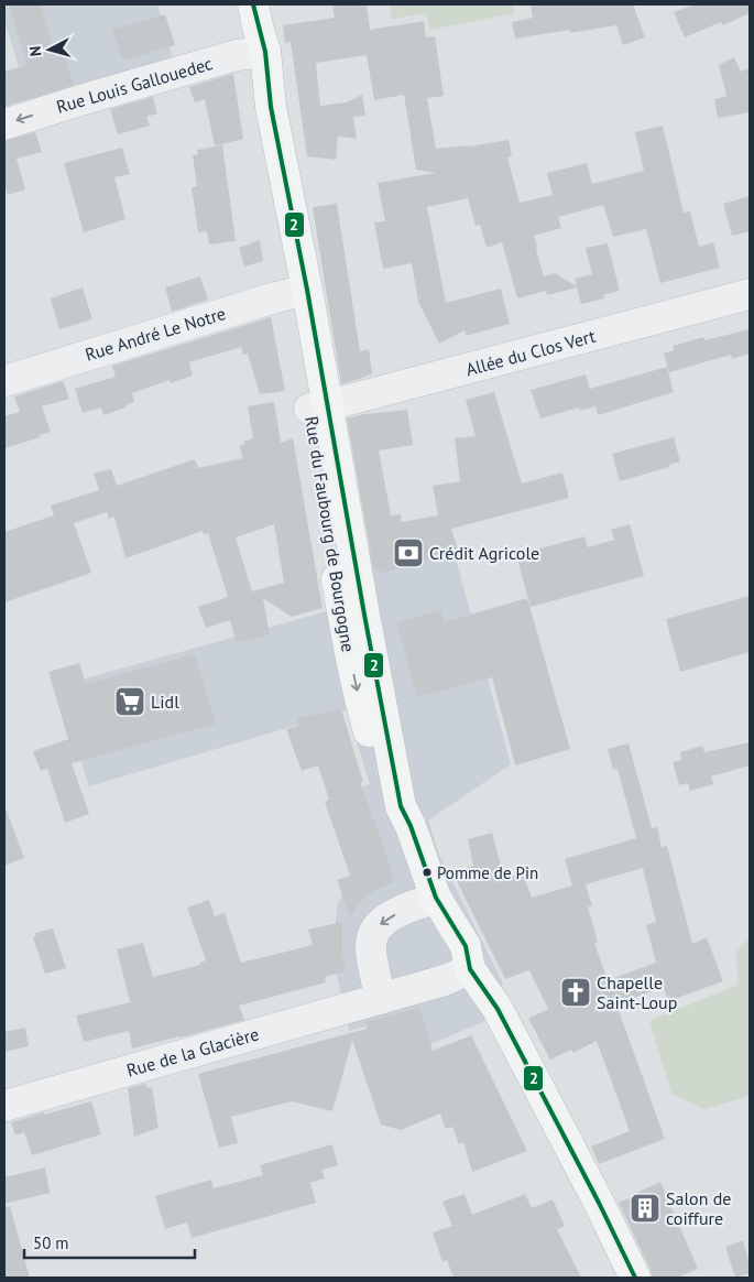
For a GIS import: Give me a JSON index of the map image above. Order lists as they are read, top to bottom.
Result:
{
  "streets": {
    "main road": ["Rue du Faubourg de Bourgogne"],
    "street": [
      "Rue Louis Gallouedec",
      "Rue André Le Notre",
      "Allée du Clos Vert",
      "Rue de la Glacière"
    ]
  },
  "crossings": [
    ["Rue Louis Gallouedec", "Rue du Faubourg de Bourgogne"],
    ["Rue André Le Notre", "Rue du Faubourg de Bourgogne"],
    ["Allée du Clos Vert", "Rue du Faubourg de Bourgogne"],
    ["Rue du Faubourg de Bourgogne", "Rue de la Glacière"]
  ],
  "one_way": ["Rue Louis Gallouedec"],
  "places": {
    "bank": ["Crédit Agricole"],
    "supermarket": ["Lidl"],
    "other": ["Pomme de Pin"],
    "church": ["Chapelle Saint-Loup"],
    "building": ["Salon de coiffure"]
  },
  "lines": ["transit line 2"],
  "scale_bar": "50 m",
  "north": "left"
}
